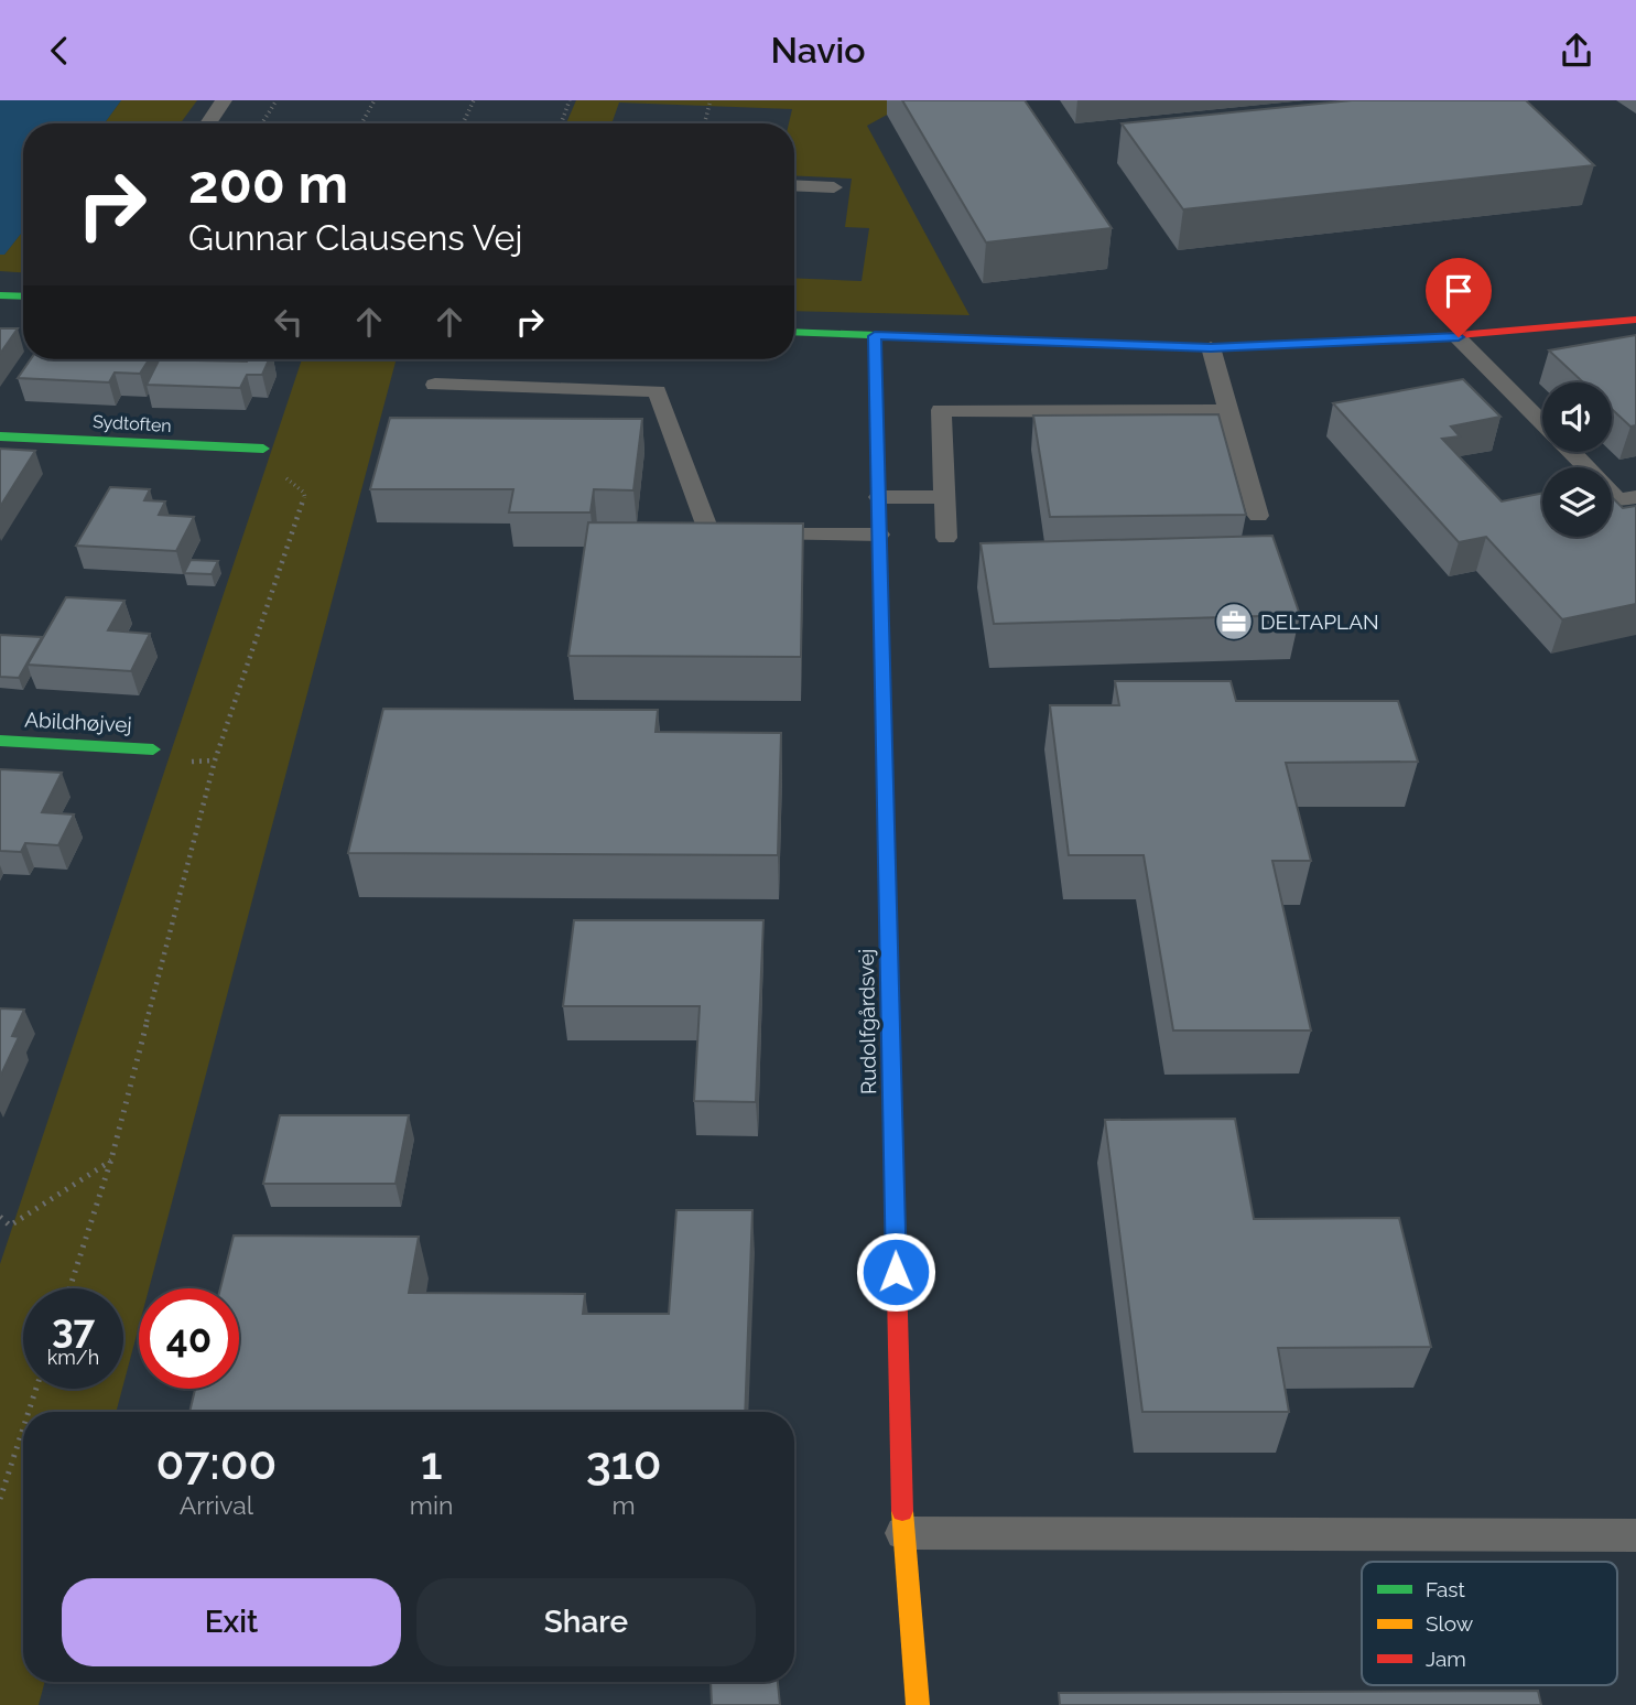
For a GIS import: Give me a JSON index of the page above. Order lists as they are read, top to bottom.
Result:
{
  "streets": {
    "street": ["Sydtoften", "Abildhøjvej", "Rudolfgårdsvej"]
  },
  "places": {
    "office": ["DELTAPLAN"]
  },
  "legend": ["Fast", "Slow", "Jam"],
  "page": {
    "header": "Navio",
    "turn": ["200 m", "Gunnar Clausens Vej"],
    "speed": "37 km/h",
    "limit": "40",
    "eta": [
      "07:00",
      "Arrival",
      "1",
      "min",
      "310",
      "m"
    ],
    "buttons": ["Exit", "Share"]
  }
}
